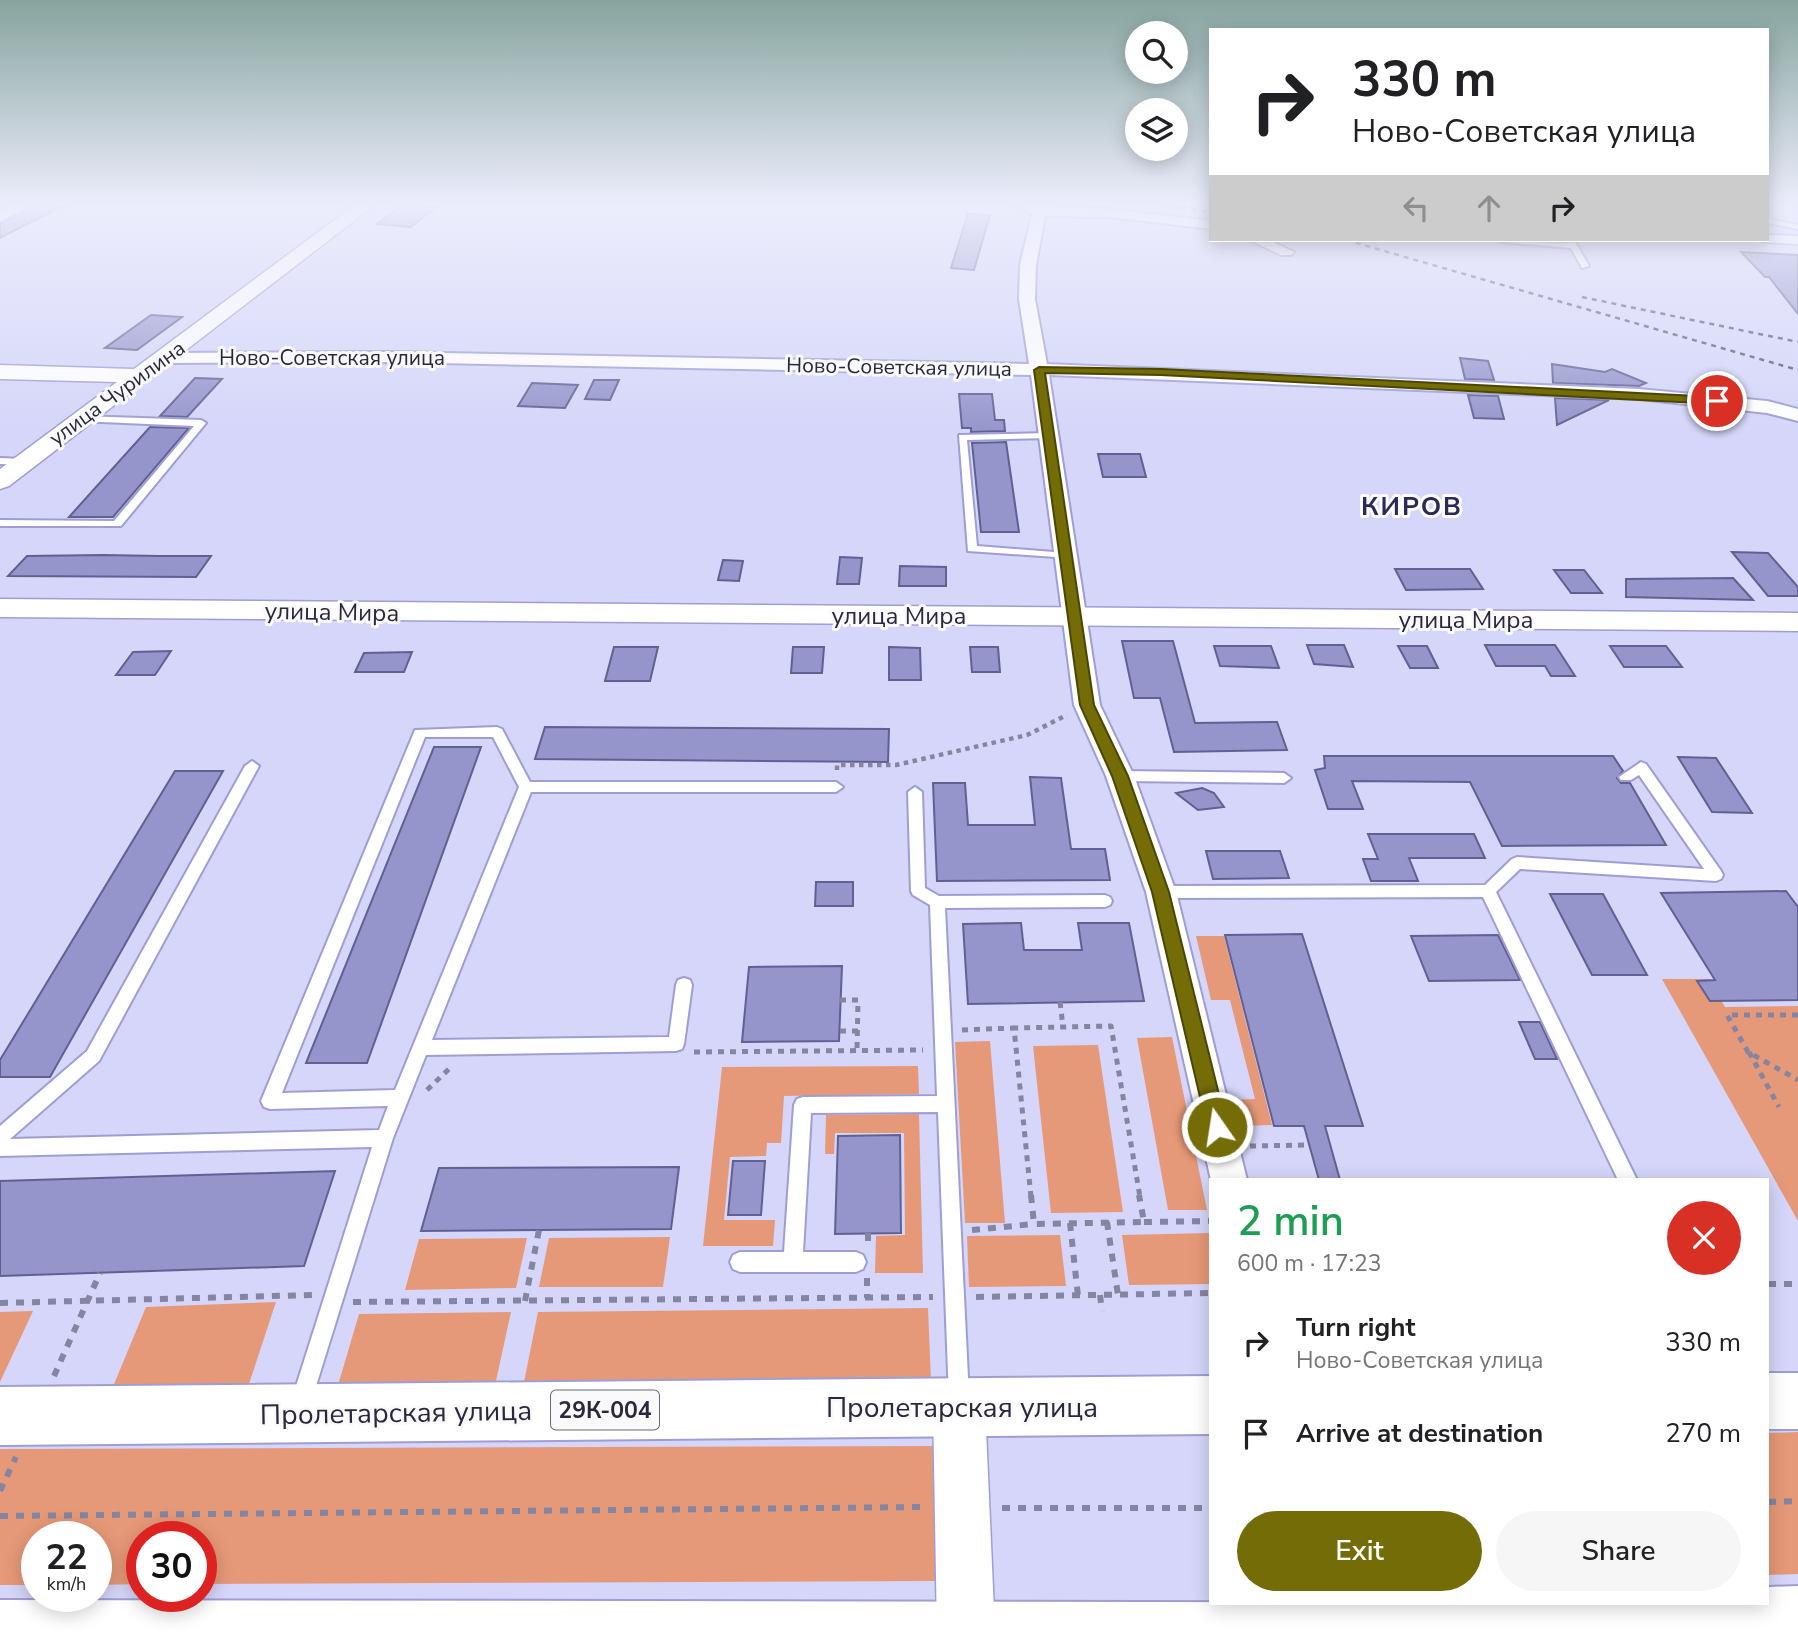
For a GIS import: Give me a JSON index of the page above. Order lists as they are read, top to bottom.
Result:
{
  "streets": {
    "main road": ["Пролетарская улица", "29К-004"],
    "street": ["Ново-Советская улица", "улица Чурилина", "улица Мира"]
  },
  "crossings": [
    ["Ново-Советская улица", "улица Чурилина"]
  ],
  "districts": ["КИРОВ"],
  "page": {
    "turn": ["330 m", "Ново-Советская улица"],
    "heading": ["2 min", "600 m · 17:23"],
    "list": [
      {
        "name": "Turn right",
        "note": "Ново-Советская улица",
        "value": "330 m"
      },
      {
        "name": "Arrive at destination",
        "value": "270 m"
      }
    ],
    "buttons": ["Exit", "Share"],
    "speed": "22 km/h",
    "limit": "30"
  }
}
